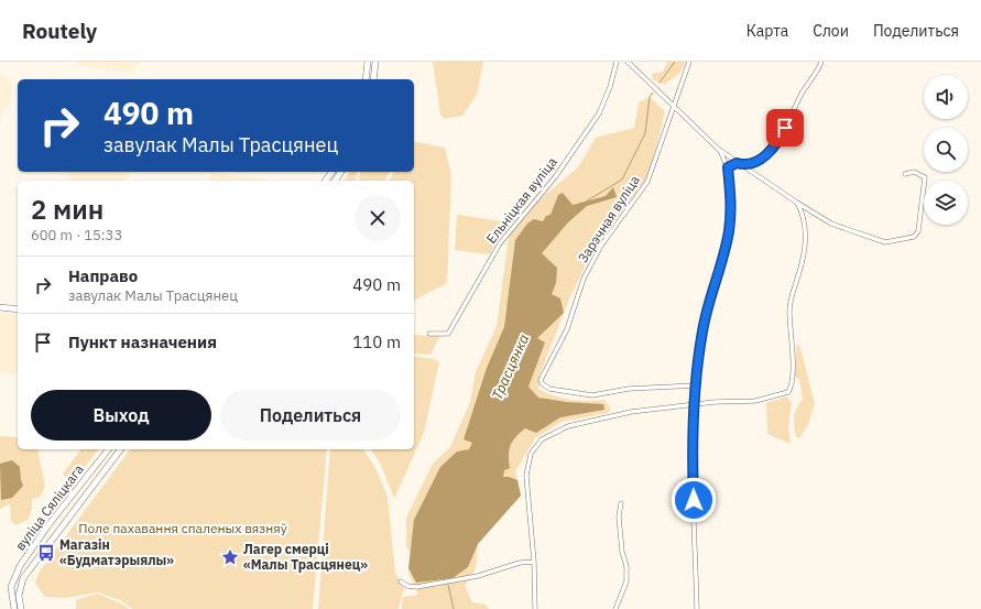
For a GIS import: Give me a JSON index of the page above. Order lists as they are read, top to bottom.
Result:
{
  "streets": {
    "main road": ["вуліца Сяліцкага"],
    "street": ["Ельніцкая вуліца", "Зарэчная вуліца"]
  },
  "water": ["Трасцянка"],
  "parks": ["Поле пахавання спаленых вязняў"],
  "places": {
    "bus stop": ["Магазін «Будматэрыялы»"],
    "place": ["Лагер смерці «Малы Трасцянец»"]
  },
  "page": {
    "header": "Routely",
    "nav": ["Карта", "Слои", "Поделиться"],
    "turn": ["490 m", "завулак Малы Трасцянец"],
    "heading": ["2 мин", "600 m · 15:33"],
    "list": [
      {
        "name": "Направо",
        "note": "завулак Малы Трасцянец",
        "value": "490 m"
      },
      {
        "name": "Пункт назначения",
        "value": "110 m"
      }
    ],
    "buttons": ["Выход", "Поделиться"]
  }
}
